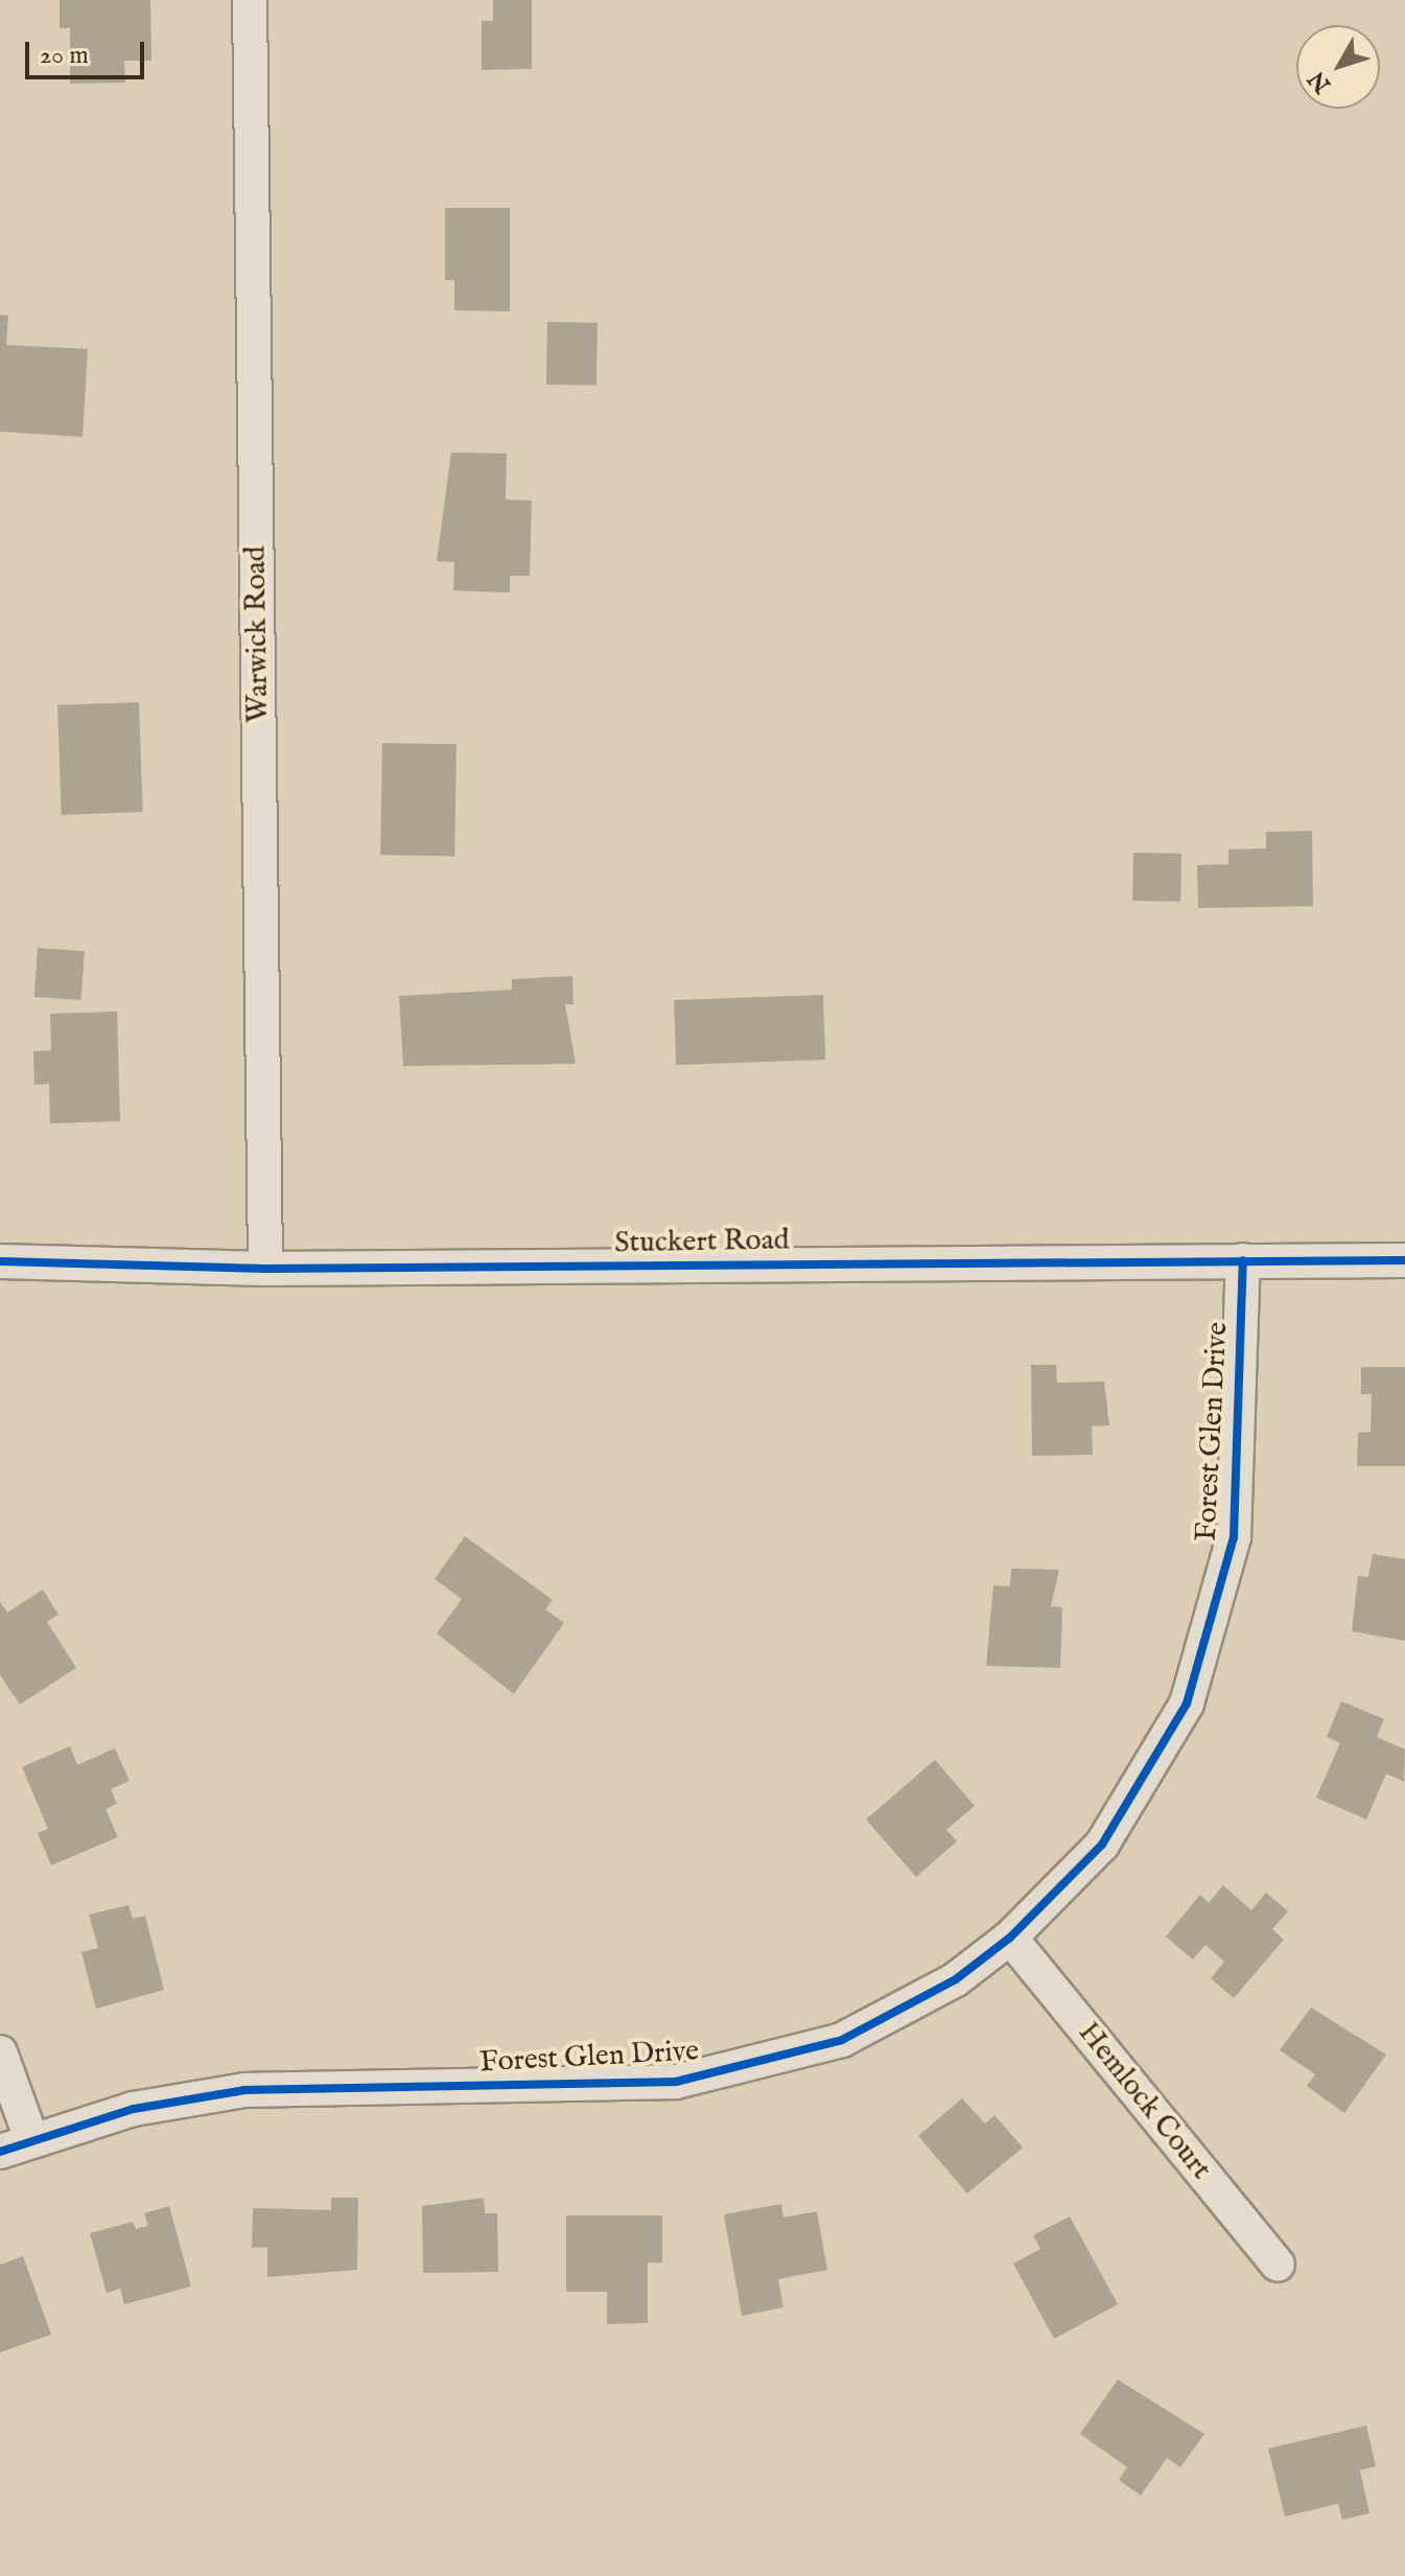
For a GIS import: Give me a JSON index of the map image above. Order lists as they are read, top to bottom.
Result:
{
  "streets": {
    "street": [
      "Warwick Road",
      "Stuckert Road",
      "Forest Glen Drive",
      "Hemlock Court"
    ]
  },
  "crossings": [
    ["Warwick Road", "Stuckert Road"],
    ["Stuckert Road", "Forest Glen Drive"],
    ["Forest Glen Drive", "Hemlock Court"]
  ],
  "scale_bar": "20 m",
  "north": "bottom left"
}
